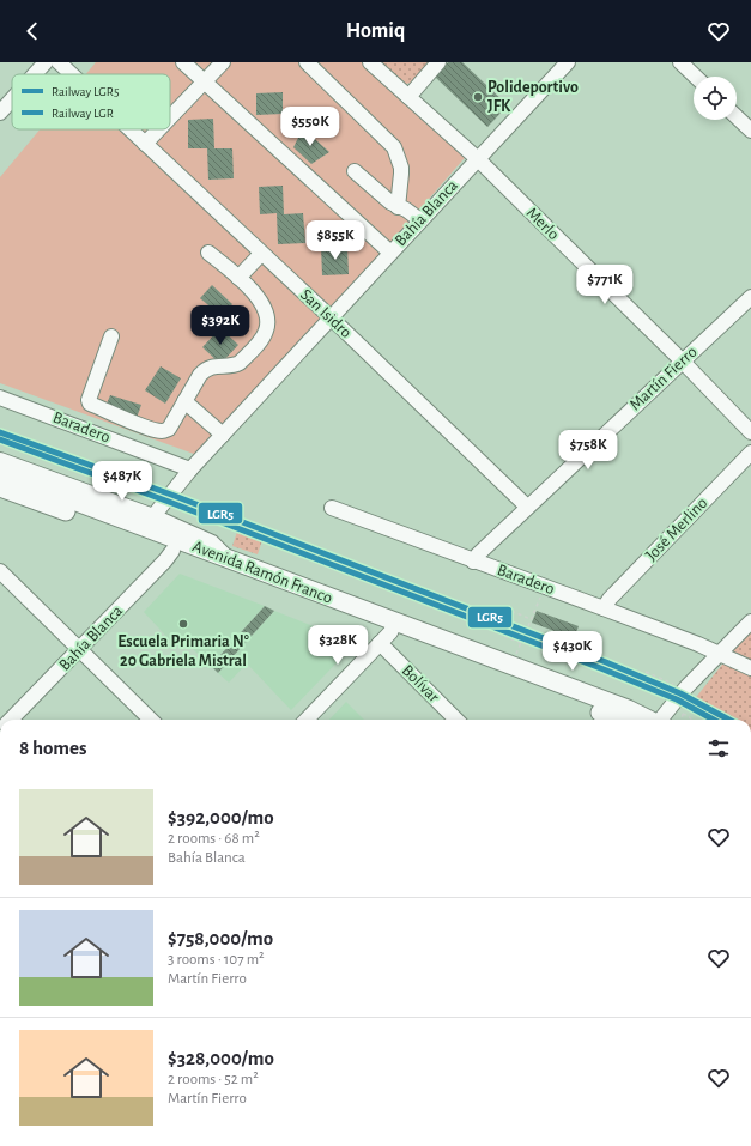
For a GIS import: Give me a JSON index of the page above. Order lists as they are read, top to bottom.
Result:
{
  "streets": {
    "main road": ["Avenida Ramón Franco"],
    "street": [
      "Bahía Blanca",
      "Merlo",
      "San Isidro",
      "Martín Fierro",
      "Baradero",
      "José Merlino",
      "Bolívar"
    ]
  },
  "crossings": [
    ["Bahía Blanca", "Merlo"],
    ["Bahía Blanca", "San Isidro"],
    ["Bahía Blanca", "Baradero"],
    ["Bahía Blanca", "Avenida Ramón Franco"],
    ["Merlo", "Martín Fierro"],
    ["San Isidro", "Martín Fierro"],
    ["Martín Fierro", "Baradero"],
    ["Baradero", "José Merlino"],
    ["Avenida Ramón Franco", "Bolívar"]
  ],
  "places": ["Polideportivo JFK", "Escuela Primaria N° 20 Gabriela Mistral"],
  "lines": ["rail line LGR5", "rail line LGR"],
  "legend": ["Railway LGR5", "Railway LGR"],
  "page": {
    "header": "Homiq",
    "price": [
      "$550K",
      "$855K",
      "$771K",
      "$392K",
      "$758K",
      "$487K",
      "$328K",
      "$430K"
    ],
    "heading": "8 homes",
    "list": [
      {
        "name": "$392,000/mo",
        "note": "2 rooms · 68 m² · Bahía Blanca"
      },
      {
        "name": "$758,000/mo",
        "note": "3 rooms · 107 m² · Martín Fierro"
      },
      {
        "name": "$328,000/mo",
        "note": "2 rooms · 52 m² · Martín Fierro"
      }
    ]
  }
}
